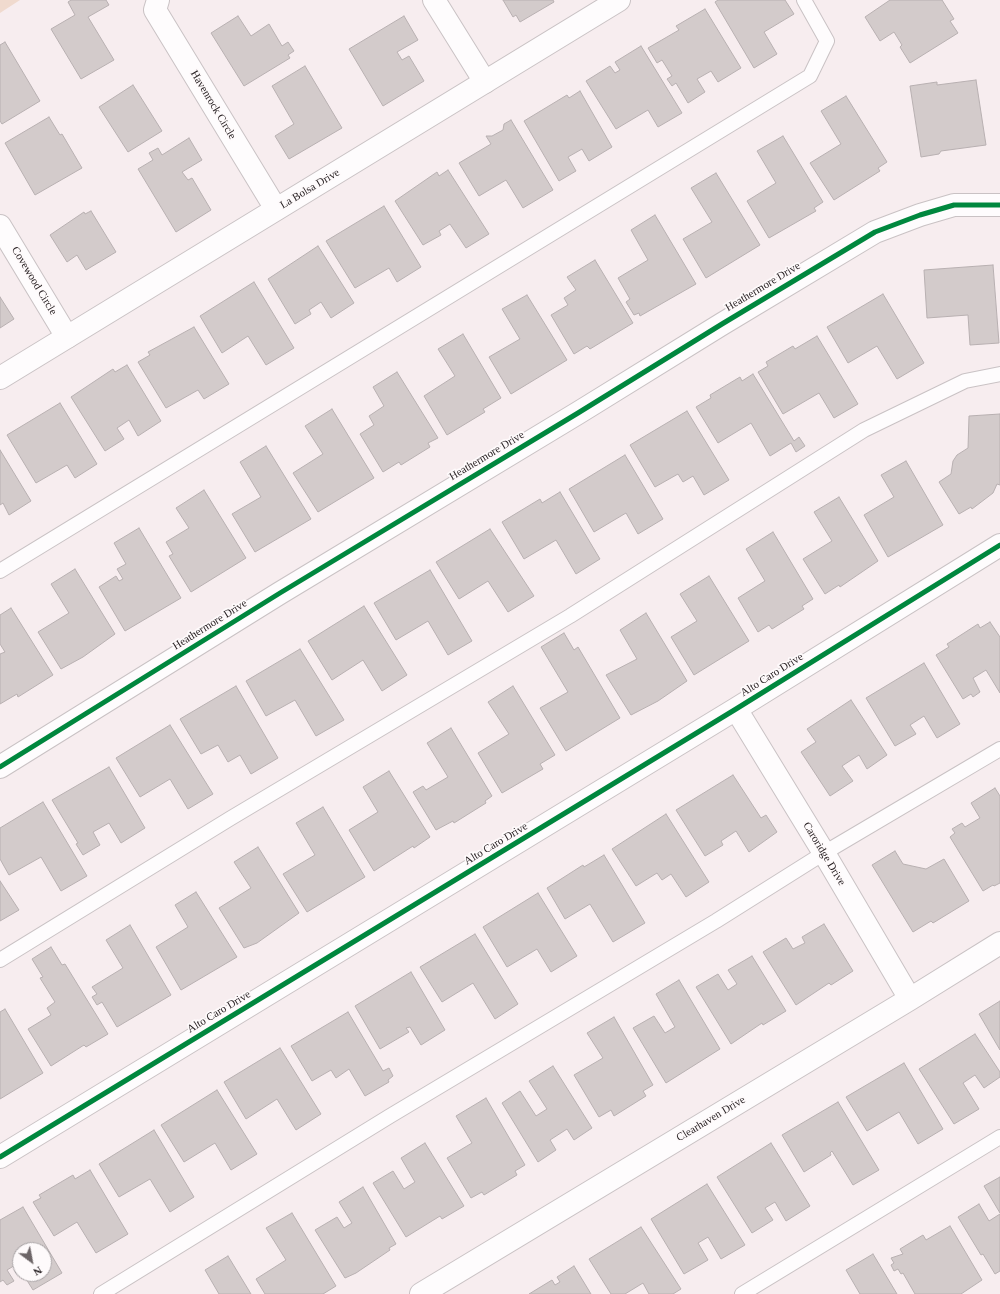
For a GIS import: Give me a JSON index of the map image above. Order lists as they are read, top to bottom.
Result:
{
  "streets": {
    "street": [
      "Havenrock Circle",
      "La Bolsa Drive",
      "Covewood Circle",
      "Heathermore Drive",
      "Alto Caro Drive",
      "Caroridge Drive",
      "Clearhaven Drive"
    ]
  },
  "crossings": [
    ["Havenrock Circle", "La Bolsa Drive"],
    ["La Bolsa Drive", "Covewood Circle"],
    ["Alto Caro Drive", "Caroridge Drive"],
    ["Caroridge Drive", "Clearhaven Drive"]
  ],
  "north": "bottom right"
}
